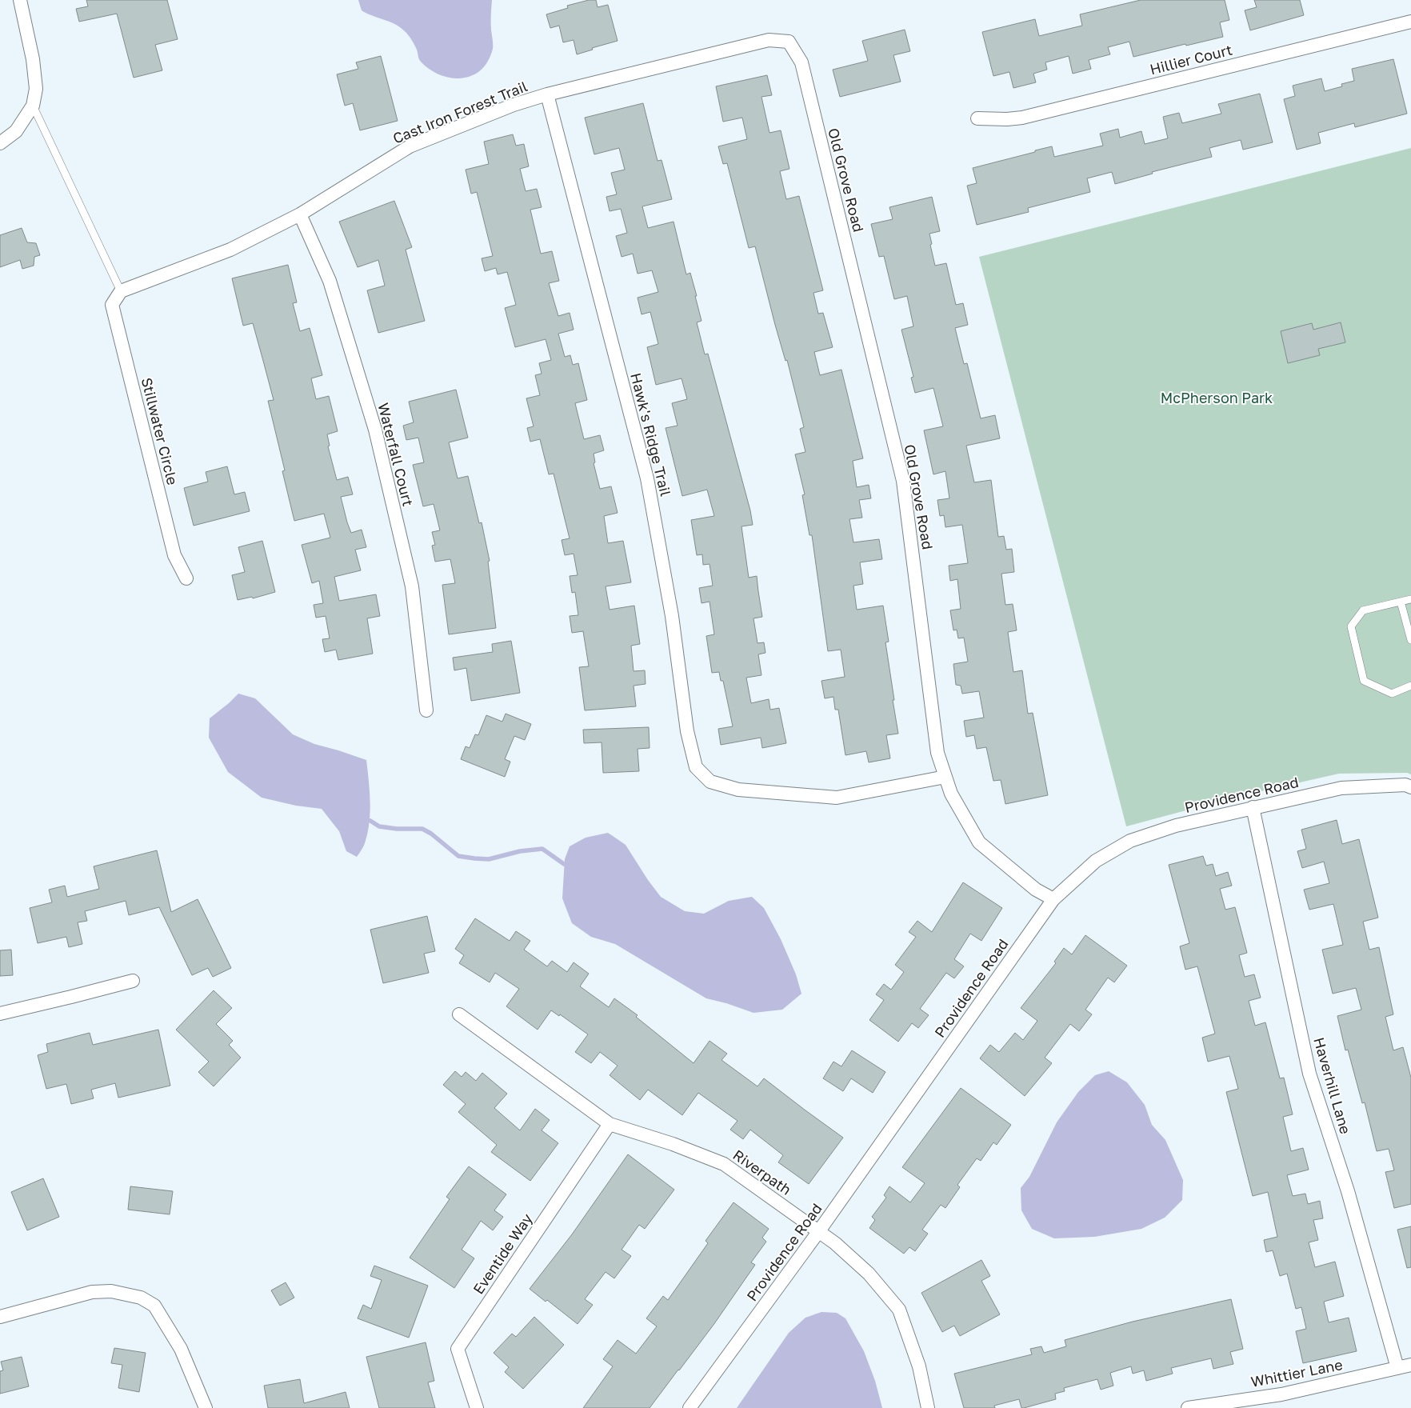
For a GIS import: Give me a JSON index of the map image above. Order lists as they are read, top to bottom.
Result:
{
  "streets": {
    "street": [
      "Hillier Court",
      "Cast Iron Forest Trail",
      "Old Grove Road",
      "Stillwater Circle",
      "Hawk's Ridge Trail",
      "Waterfall Court",
      "Providence Road",
      "Haverhill Lane",
      "Riverpath",
      "Eventide Way",
      "Whittier Lane"
    ]
  },
  "crossings": [
    ["Cast Iron Forest Trail", "Old Grove Road"],
    ["Cast Iron Forest Trail", "Stillwater Circle"],
    ["Cast Iron Forest Trail", "Hawk's Ridge Trail"],
    ["Cast Iron Forest Trail", "Waterfall Court"],
    ["Old Grove Road", "Hawk's Ridge Trail"],
    ["Old Grove Road", "Providence Road"],
    ["Providence Road", "Haverhill Lane"],
    ["Providence Road", "Riverpath"],
    ["Haverhill Lane", "Whittier Lane"],
    ["Riverpath", "Eventide Way"]
  ],
  "parks": ["McPherson Park"]
}
